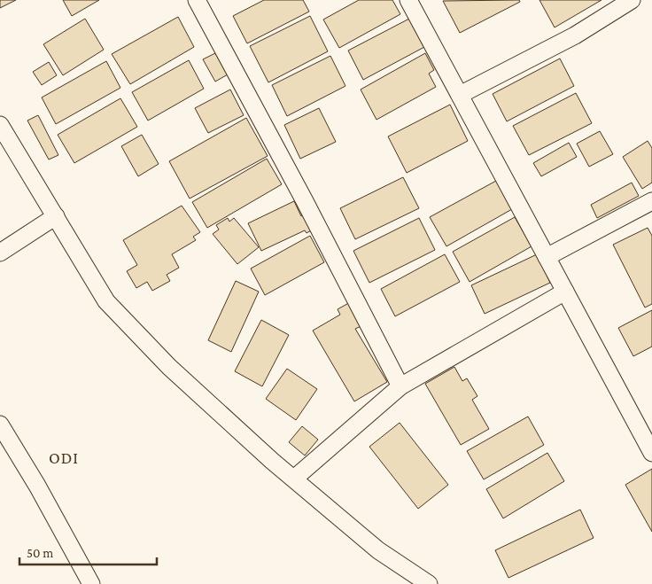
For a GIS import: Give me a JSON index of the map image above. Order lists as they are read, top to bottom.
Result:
{
  "districts": ["ODI"],
  "scale_bar": "50 m"
}
